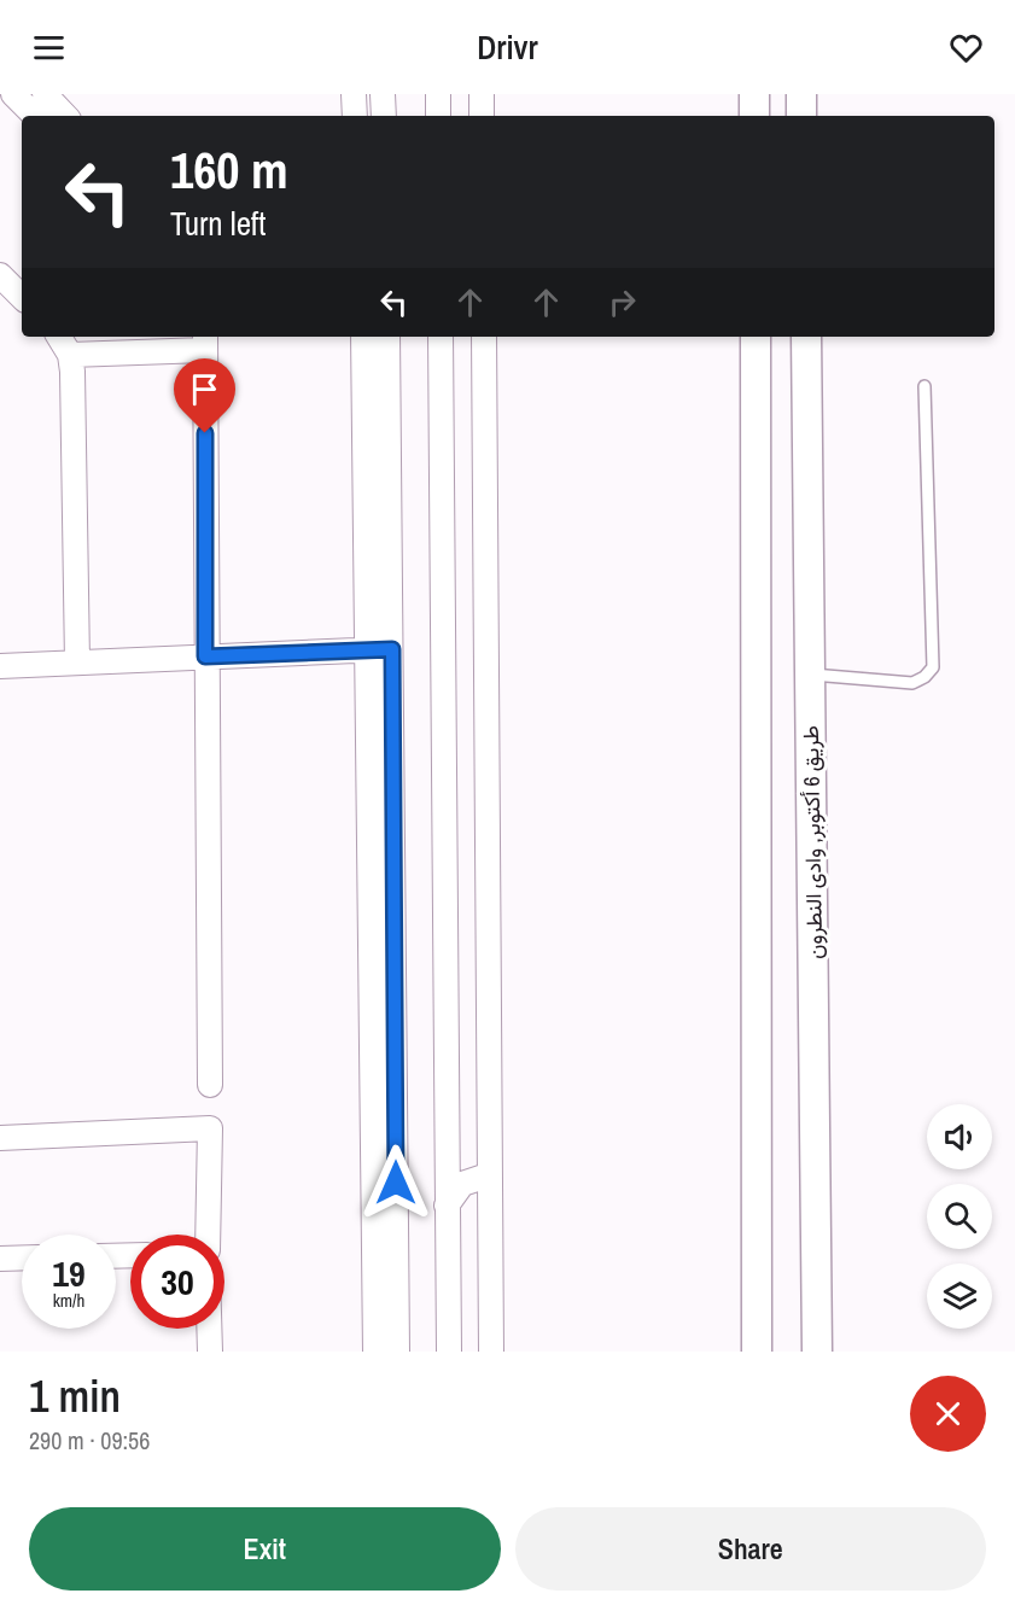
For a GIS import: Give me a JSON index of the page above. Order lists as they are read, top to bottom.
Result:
{
  "streets": {
    "street": ["طريق 6 أكتوبر, وادى النطرون"]
  },
  "page": {
    "header": "Drivr",
    "turn": ["160 m", "Turn left"],
    "speed": "19 km/h",
    "limit": "30",
    "heading": ["1 min", "290 m · 09:56"],
    "buttons": ["Exit", "Share"]
  }
}
